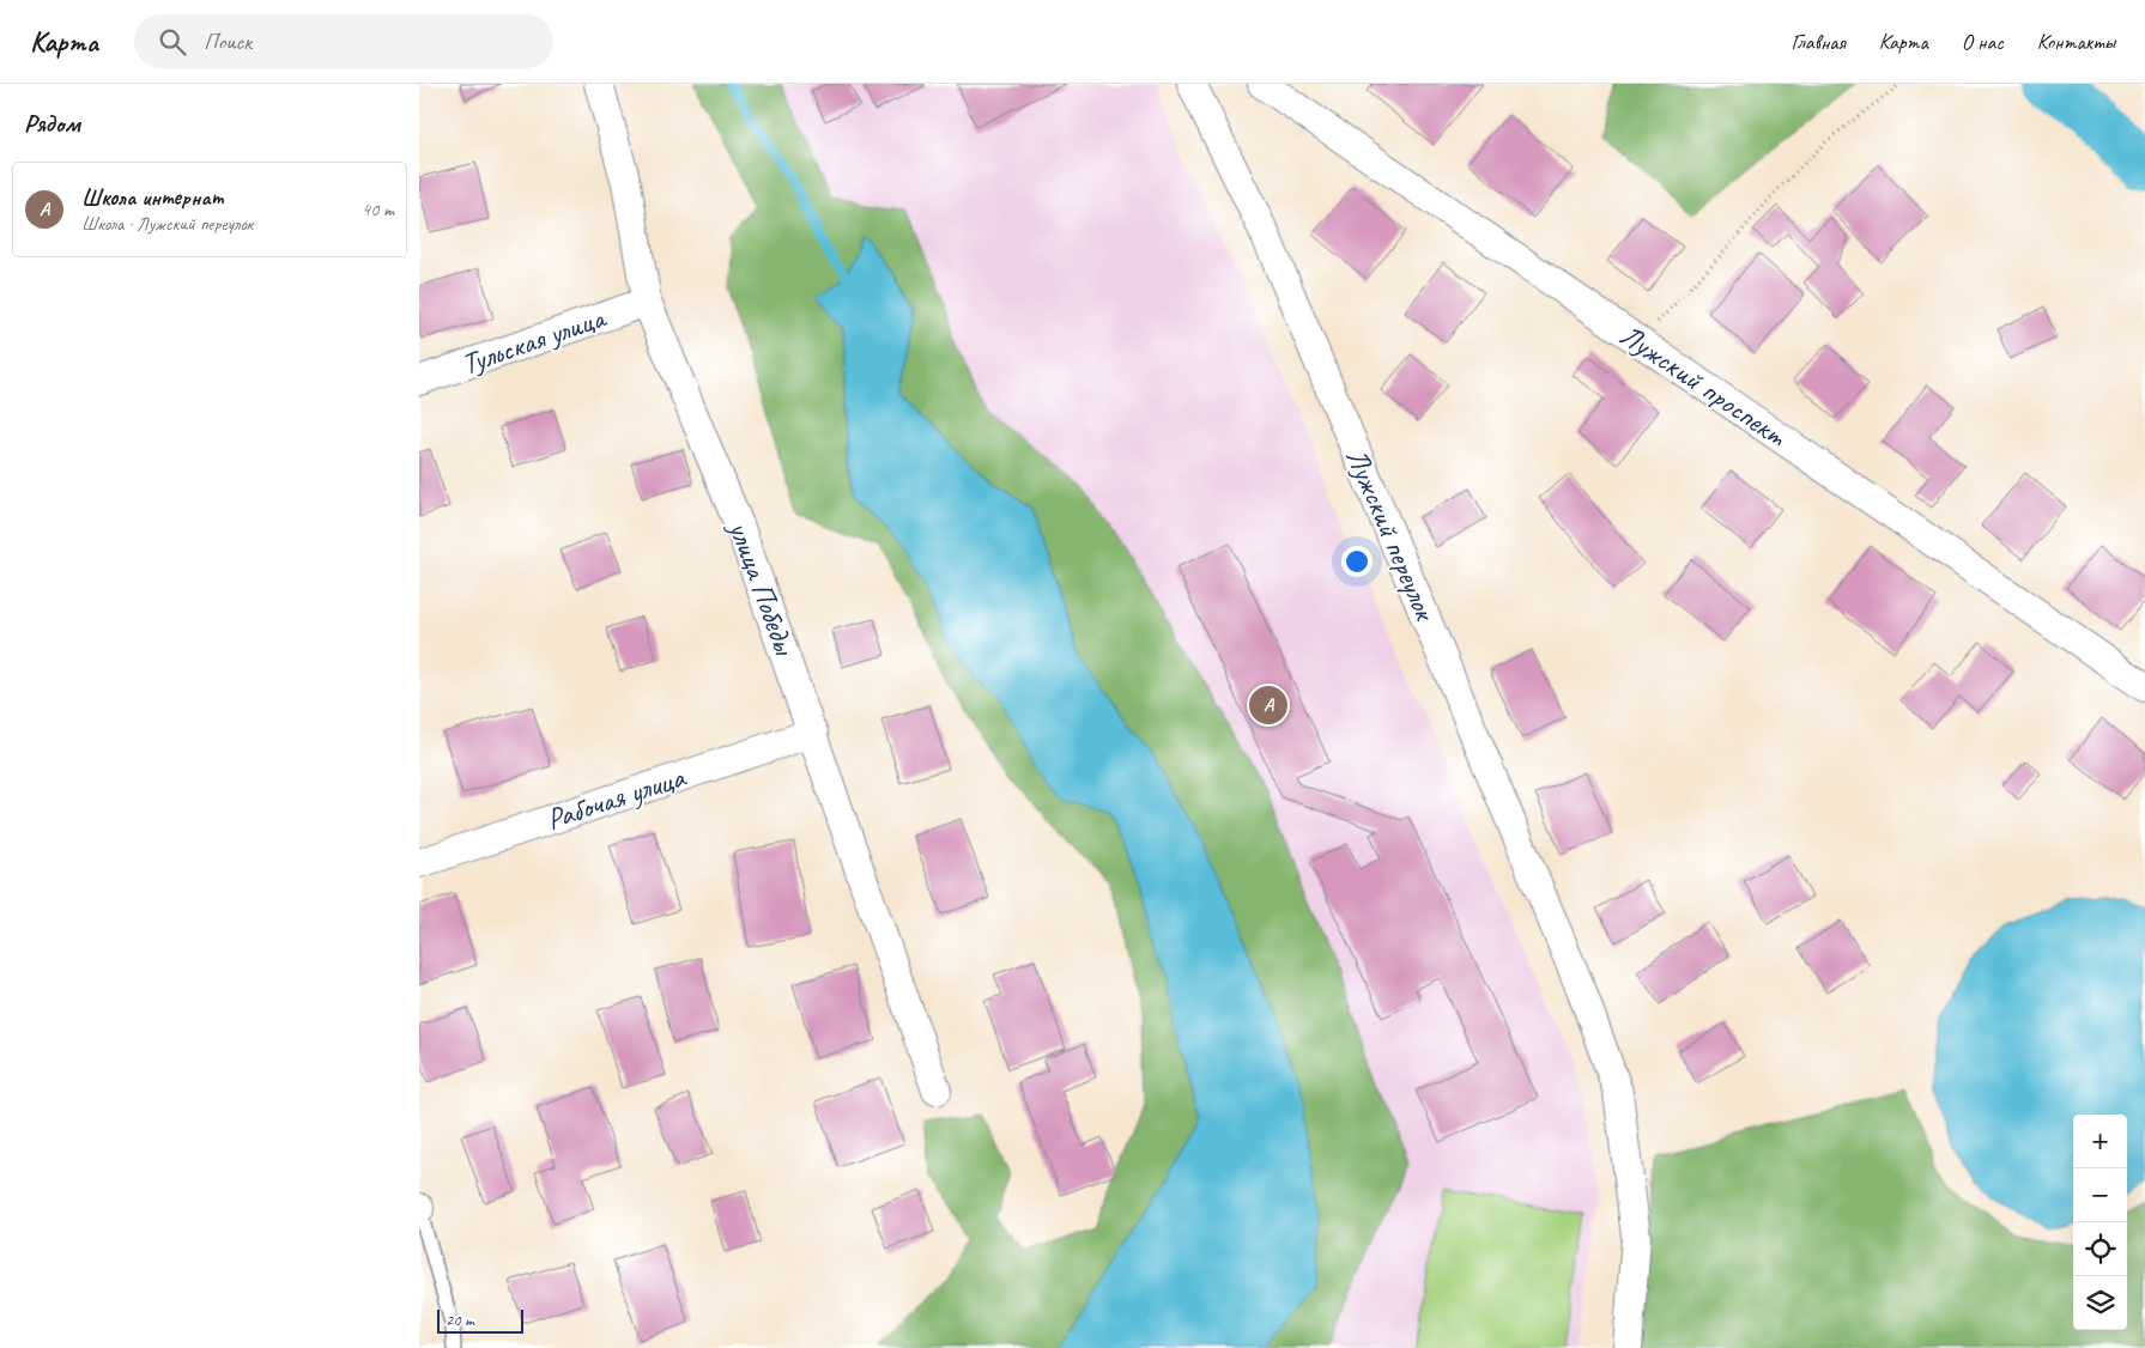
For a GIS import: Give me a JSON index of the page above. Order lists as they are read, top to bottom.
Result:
{
  "streets": {
    "street": [
      "Тульская улица",
      "Лужский проспект",
      "Лужский переулок",
      "улица Победы",
      "Рабочая улица"
    ]
  },
  "crossings": [
    ["Тульская улица", "улица Победы"],
    ["улица Победы", "Рабочая улица"]
  ],
  "scale_bar": "20 m",
  "page": {
    "header": "Карта",
    "search": "Поиск",
    "nav": [
      "Главная",
      "Карта",
      "О нас",
      "Контакты"
    ],
    "heading": "Рядом",
    "list": [
      {
        "mark": "A",
        "name": "Школа интернат",
        "note": "Школа · Лужский переулок",
        "value": "40 m"
      }
    ],
    "pins": "A",
    "map_buttons": ["+", "−"],
    "scale": "20 m"
  }
}
